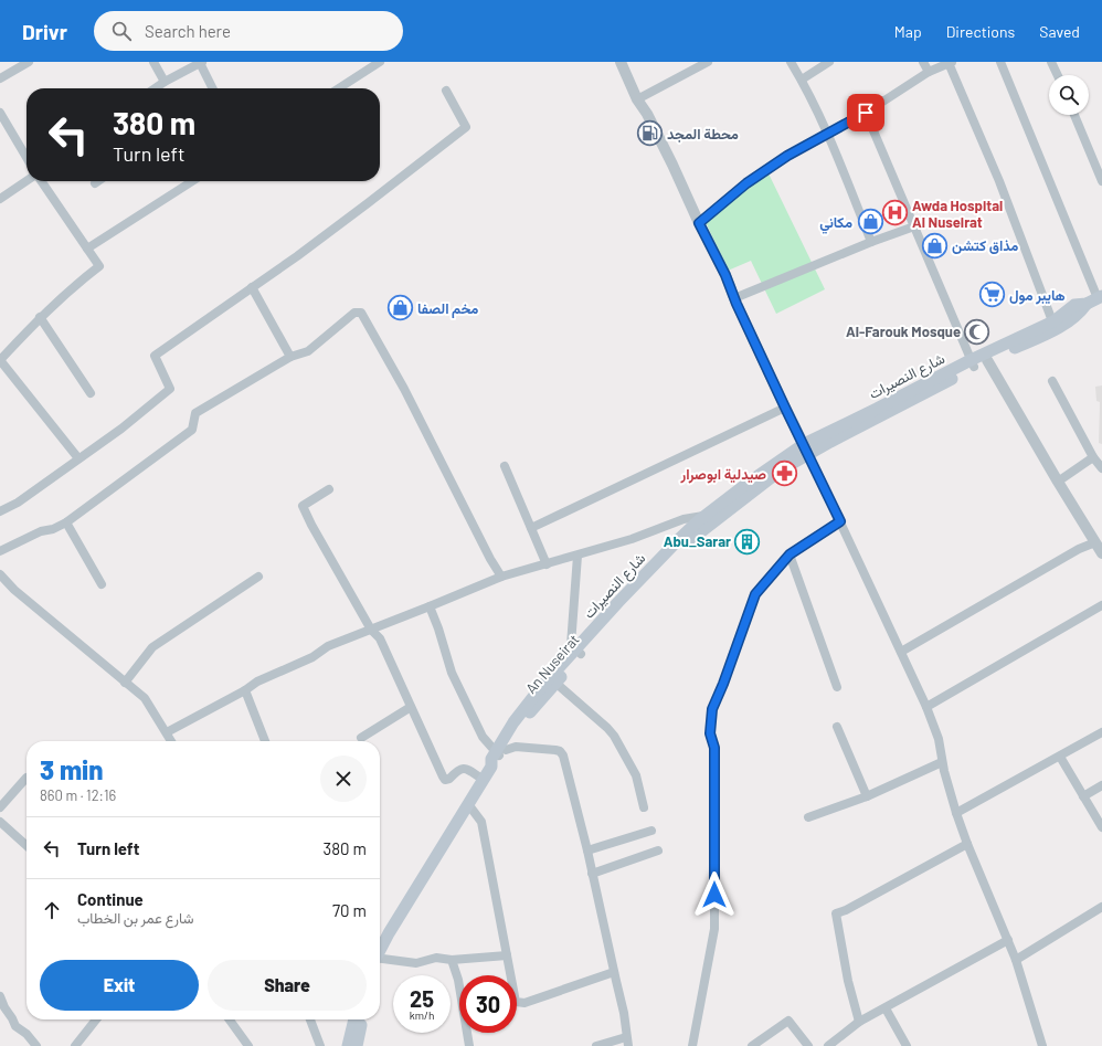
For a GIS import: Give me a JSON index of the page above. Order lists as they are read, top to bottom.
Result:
{
  "streets": {
    "main road": ["شارع النصيرات", "An Nuseirat"]
  },
  "crossings": [
    ["شارع النصيرات", "An Nuseirat"]
  ],
  "places": {
    "fuel station": ["محطة المجد"],
    "hospital": ["Awda Hospital Al Nuseirat"],
    "shop": ["مكاني", "مذاق كتشن", "مخم الصفا"],
    "supermarket": ["هايبر مول"],
    "mosque": ["Al-Farouk Mosque"],
    "pharmacy": ["صيدلية ابوصرار"],
    "building": ["Abu_Sarar"]
  },
  "page": {
    "header": "Drivr",
    "search": "Search here",
    "nav": ["Map", "Directions", "Saved"],
    "turn": ["380 m", "Turn left"],
    "heading": ["3 min", "860 m · 12:16"],
    "list": [
      {
        "name": "Turn left",
        "value": "380 m"
      },
      {
        "name": "Continue",
        "note": "شارع عمر بن الخطاب",
        "value": "70 m"
      }
    ],
    "buttons": ["Exit", "Share"],
    "speed": "25 km/h",
    "limit": "30"
  }
}
